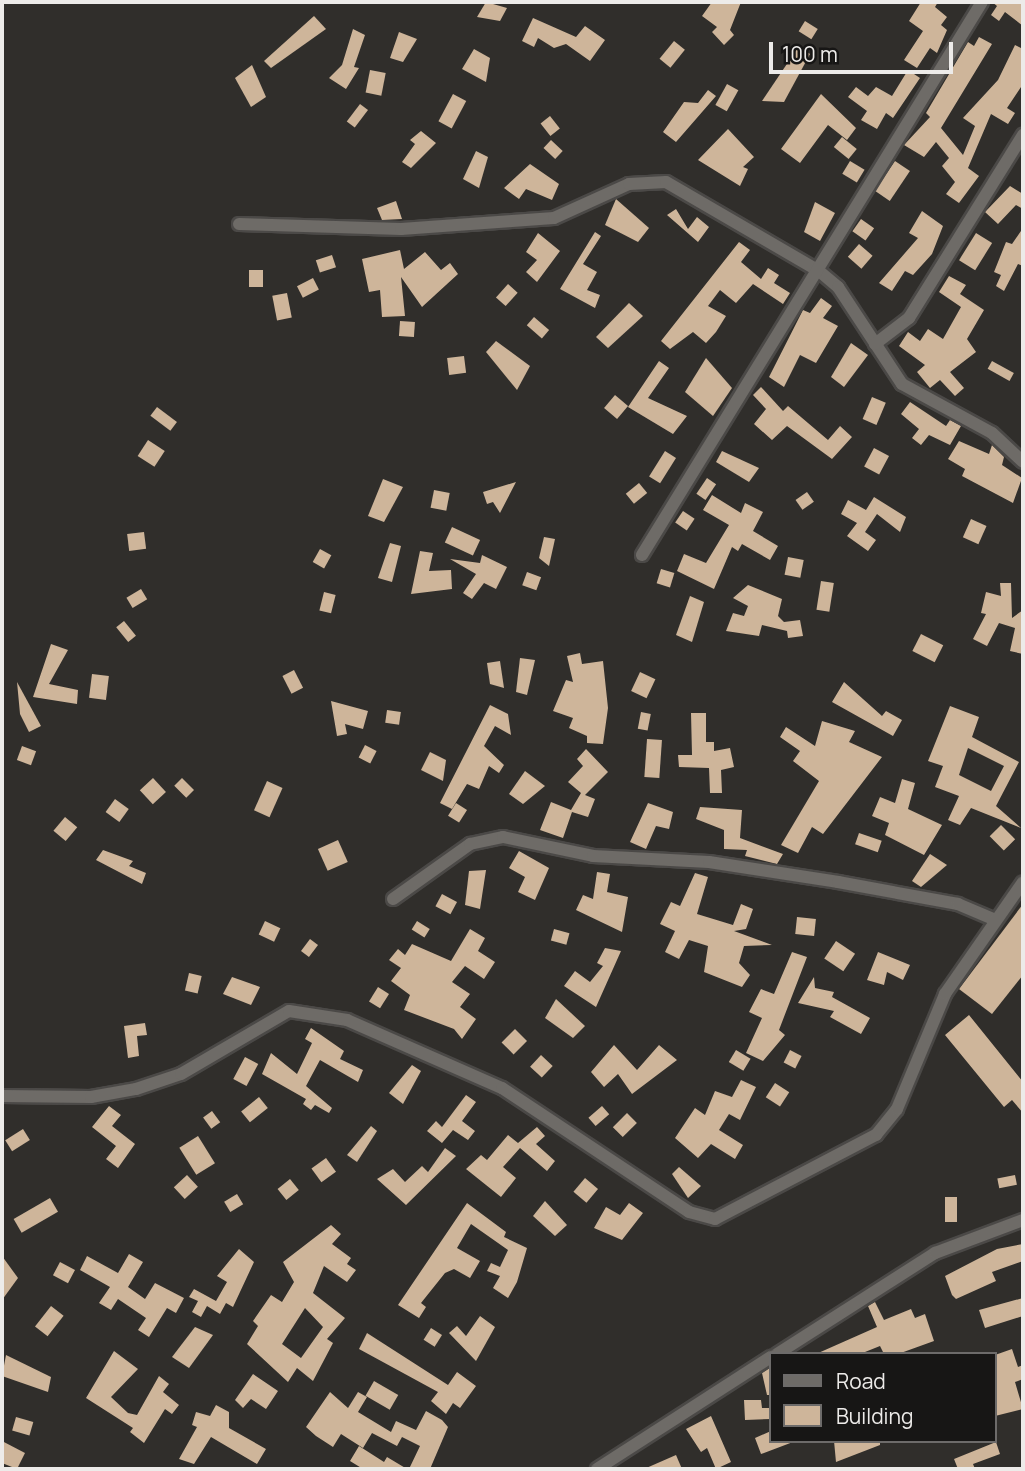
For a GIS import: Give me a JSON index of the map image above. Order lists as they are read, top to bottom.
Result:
{
  "legend": ["Road", "Building"],
  "scale_bar": "100 m"
}
